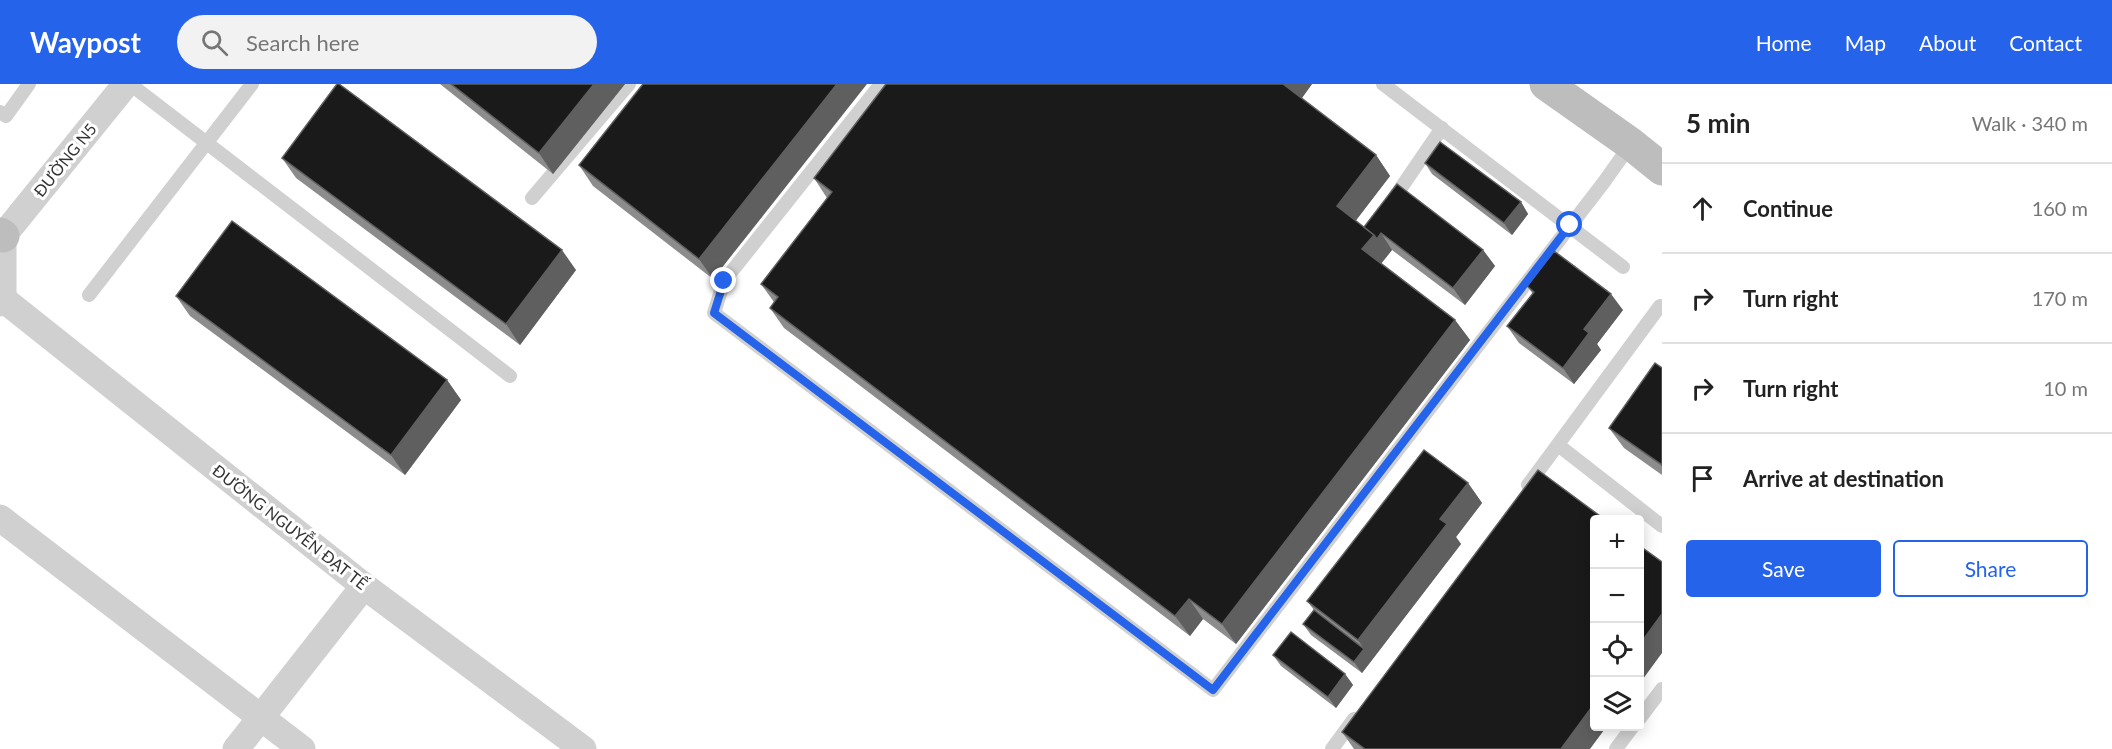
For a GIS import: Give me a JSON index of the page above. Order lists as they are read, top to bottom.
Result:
{
  "streets": {
    "street": ["ĐƯỜNG N5", "ĐƯỜNG NGUYỄN ĐẠT TẾ"]
  },
  "page": {
    "header": "Waypost",
    "search": "Search here",
    "nav": [
      "Home",
      "Map",
      "About",
      "Contact"
    ],
    "heading": ["5 min", "Walk · 340 m"],
    "list": [
      ["Continue", "160 m"],
      ["Turn right", "170 m"],
      ["Turn right", "10 m"],
      "Arrive at destination"
    ],
    "map_buttons": ["+", "−"],
    "buttons": ["Save", "Share"]
  }
}
